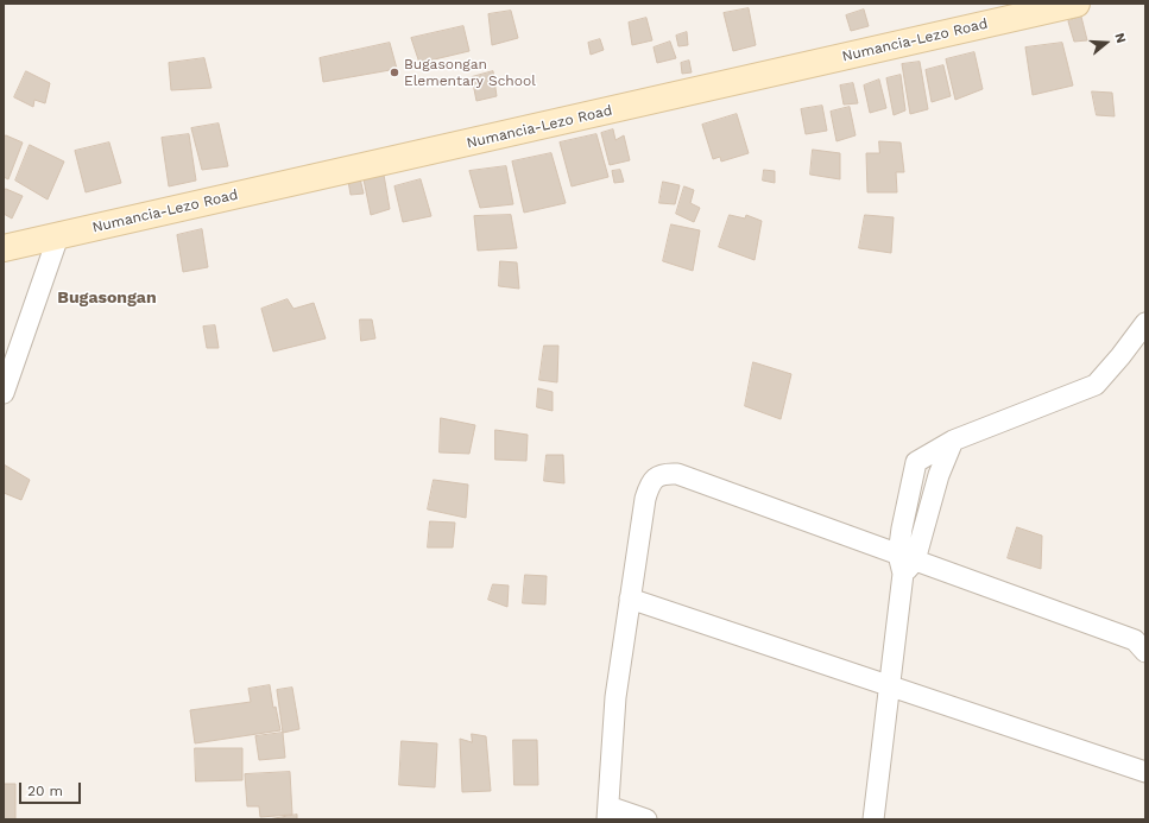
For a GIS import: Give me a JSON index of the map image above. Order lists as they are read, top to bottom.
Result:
{
  "streets": {
    "main road": ["Numancia-Lezo Road"]
  },
  "districts": ["Bugasongan"],
  "places": ["Bugasongan Elementary School"],
  "scale_bar": "20 m",
  "north": "right"
}
